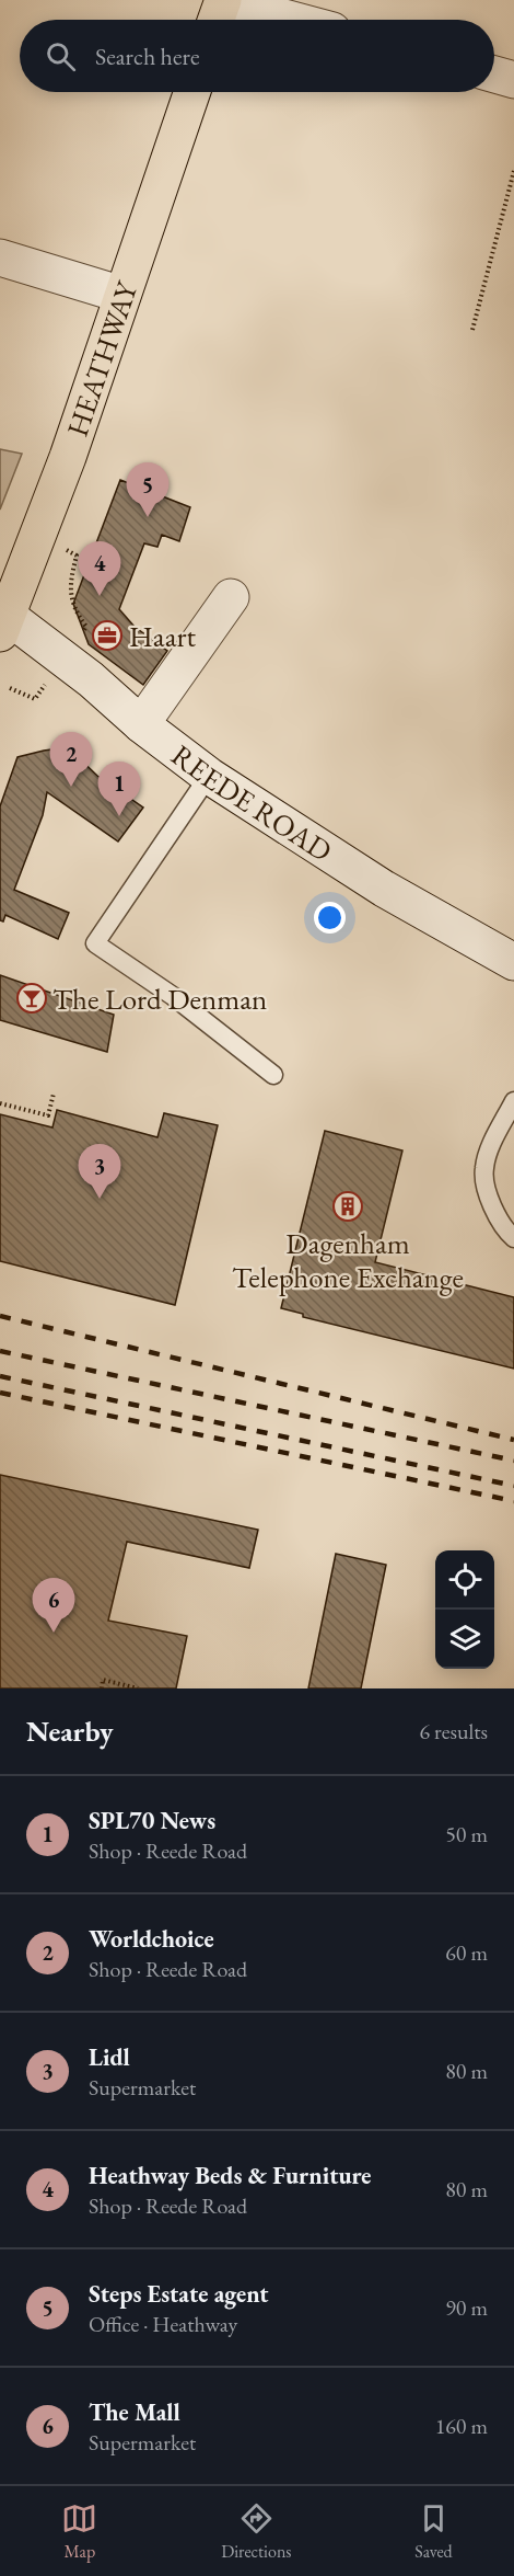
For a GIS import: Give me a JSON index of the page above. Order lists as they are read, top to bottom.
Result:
{
  "streets": {
    "main road": ["HEATHWAY"],
    "street": ["REEDE ROAD"]
  },
  "crossings": [
    ["HEATHWAY", "REEDE ROAD"]
  ],
  "places": {
    "office": ["Haart"],
    "bar": ["The Lord Denman"],
    "building": ["Dagenham Telephone Exchange"]
  },
  "page": {
    "search": "Search here",
    "pins": [
      "5",
      "4",
      "2",
      "1",
      "3",
      "6"
    ],
    "heading": ["Nearby", "6 results"],
    "list": [
      {
        "mark": "1",
        "name": "SPL70 News",
        "note": "Shop · Reede Road",
        "value": "50 m"
      },
      {
        "mark": "2",
        "name": "Worldchoice",
        "note": "Shop · Reede Road",
        "value": "60 m"
      },
      {
        "mark": "3",
        "name": "Lidl",
        "note": "Supermarket",
        "value": "80 m"
      },
      {
        "mark": "4",
        "name": "Heathway Beds & Furniture",
        "note": "Shop · Reede Road",
        "value": "80 m"
      },
      {
        "mark": "5",
        "name": "Steps Estate agent",
        "note": "Office · Heathway",
        "value": "90 m"
      },
      {
        "mark": "6",
        "name": "The Mall",
        "note": "Supermarket",
        "value": "160 m"
      }
    ],
    "nav": ["Map", "Directions", "Saved"]
  }
}
